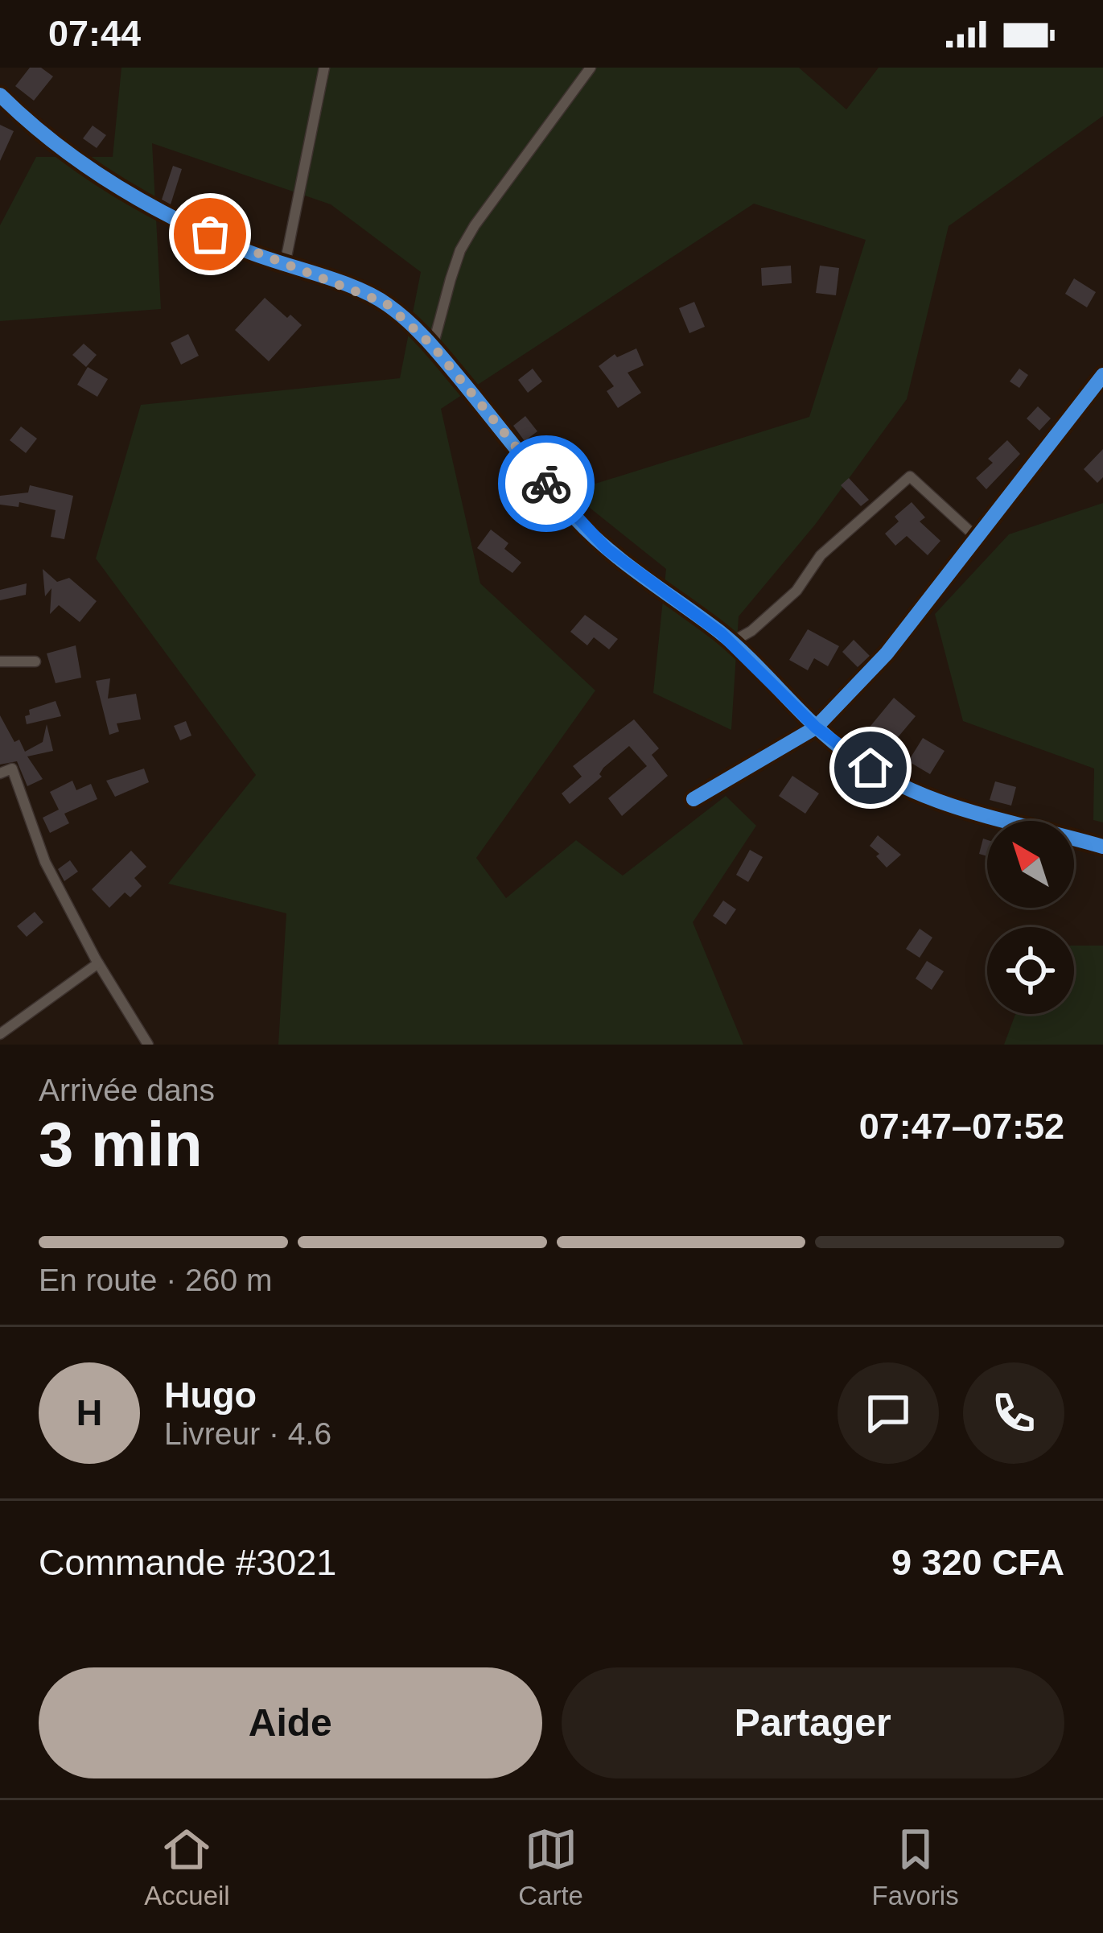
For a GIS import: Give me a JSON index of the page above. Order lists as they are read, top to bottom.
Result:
{
  "north": "top left",
  "page": {
    "status": "07:44",
    "heading": ["3 min", "Arrivée dans", "07:47–07:52"],
    "panel": [
      "Hugo",
      "Livreur · 4.6",
      "Commande #3021",
      "9 320 CFA"
    ],
    "bar": "En route · 260 m",
    "round": "H",
    "buttons": ["Aide", "Partager"],
    "tabs": ["Accueil", "Carte", "Favoris"]
  }
}
